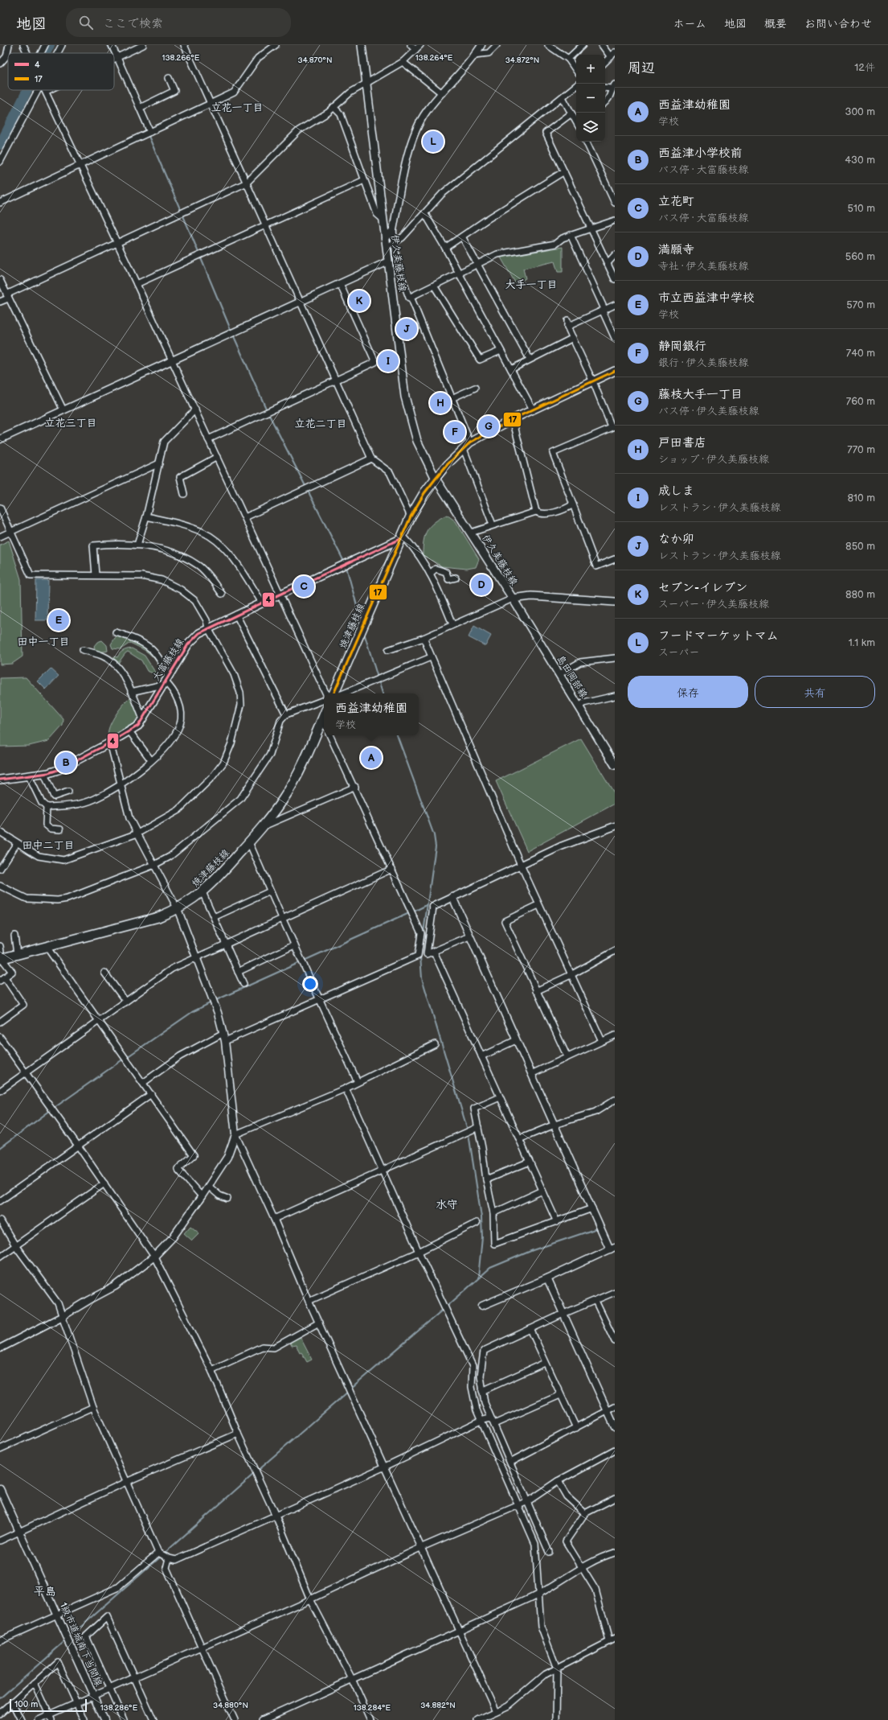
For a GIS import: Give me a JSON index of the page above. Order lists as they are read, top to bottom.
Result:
{
  "streets": {
    "main road": [
      "伊久美藤枝線",
      "焼津藤枝線",
      "大富藤枝線",
      "島田岡部線"
    ],
    "street": ["1級市道城南下当間線"]
  },
  "crossings": [
    ["伊久美藤枝線", "焼津藤枝線"],
    ["伊久美藤枝線", "島田岡部線"],
    ["焼津藤枝線", "大富藤枝線"]
  ],
  "districts": [
    "立花一丁目",
    "大手一丁目",
    "立花三丁目",
    "立花二丁目",
    "田中一丁目",
    "田中二丁目",
    "水守",
    "平島"
  ],
  "lines": ["transit line 17", "transit line 4"],
  "legend": ["4", "17"],
  "scale_bar": "100 m",
  "page": {
    "header": "地図",
    "search": "ここで検索",
    "nav": [
      "ホーム",
      "地図",
      "概要",
      "お問い合わせ"
    ],
    "heading": ["周辺", "12件"],
    "map_buttons": ["+", "−"],
    "list": [
      {
        "mark": "A",
        "name": "西益津幼稚園",
        "note": "学校",
        "value": "300 m"
      },
      {
        "mark": "B",
        "name": "西益津小学校前",
        "note": "バス停 · 大富藤枝線",
        "value": "430 m"
      },
      {
        "mark": "C",
        "name": "立花町",
        "note": "バス停 · 大富藤枝線",
        "value": "510 m"
      },
      {
        "mark": "D",
        "name": "満願寺",
        "note": "寺社 · 伊久美藤枝線",
        "value": "560 m"
      },
      {
        "mark": "E",
        "name": "市立西益津中学校",
        "note": "学校",
        "value": "570 m"
      },
      {
        "mark": "F",
        "name": "静岡銀行",
        "note": "銀行 · 伊久美藤枝線",
        "value": "740 m"
      },
      {
        "mark": "G",
        "name": "藤枝大手一丁目",
        "note": "バス停 · 伊久美藤枝線",
        "value": "760 m"
      },
      {
        "mark": "H",
        "name": "戸田書店",
        "note": "ショップ · 伊久美藤枝線",
        "value": "770 m"
      },
      {
        "mark": "I",
        "name": "成しま",
        "note": "レストラン · 伊久美藤枝線",
        "value": "810 m"
      },
      {
        "mark": "J",
        "name": "なか卯",
        "note": "レストラン · 伊久美藤枝線",
        "value": "850 m"
      },
      {
        "mark": "K",
        "name": "セブン-イレブン",
        "note": "スーパー · 伊久美藤枝線",
        "value": "880 m"
      },
      {
        "mark": "L",
        "name": "フードマーケットマム",
        "note": "スーパー",
        "value": "1.1 km"
      }
    ],
    "pins": [
      "L",
      "K",
      "J",
      "I",
      "H",
      "G",
      "F",
      "D",
      "C",
      "E",
      "A",
      "B"
    ],
    "buttons": ["保存", "共有"],
    "popup": ["西益津幼稚園", "学校"],
    "scale": "100 m"
  },
  "coordinates": [
    "138.266°E",
    "138.264°E",
    "34.870°N",
    "34.872°N",
    "34.880°N",
    "34.882°N",
    "138.286°E",
    "138.284°E"
  ]
}
